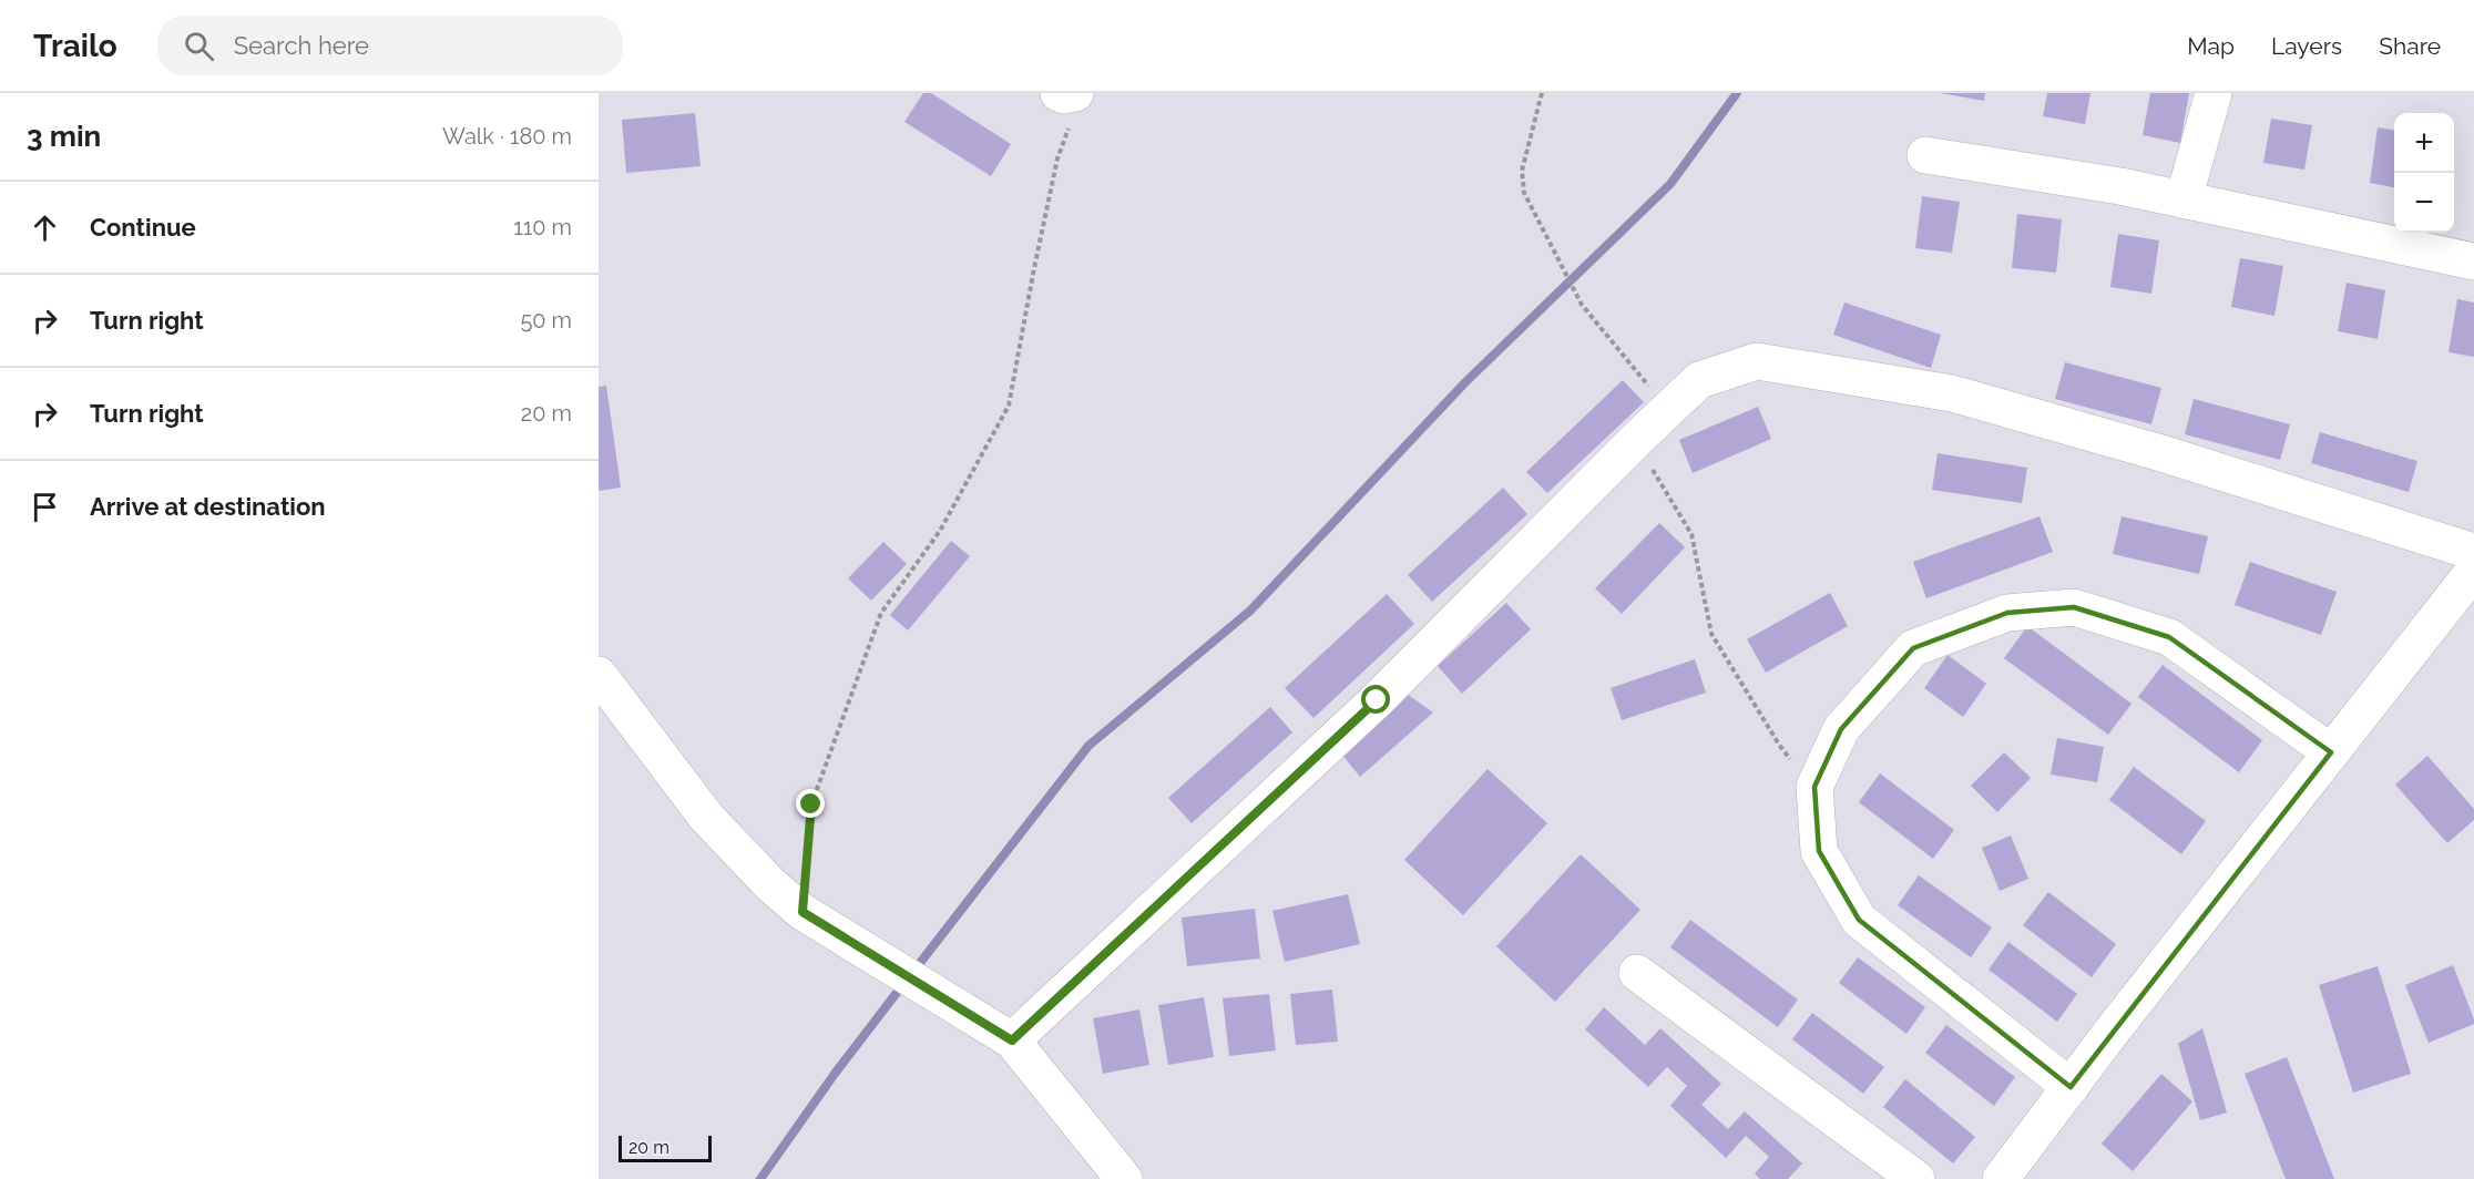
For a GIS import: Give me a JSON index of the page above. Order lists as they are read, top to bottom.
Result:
{
  "scale_bar": "20 m",
  "page": {
    "header": "Trailo",
    "search": "Search here",
    "nav": ["Map", "Layers", "Share"],
    "heading": ["3 min", "Walk · 180 m"],
    "map_buttons": ["+", "−"],
    "list": [
      ["Continue", "110 m"],
      ["Turn right", "50 m"],
      ["Turn right", "20 m"],
      "Arrive at destination"
    ],
    "scale": "20 m"
  }
}
